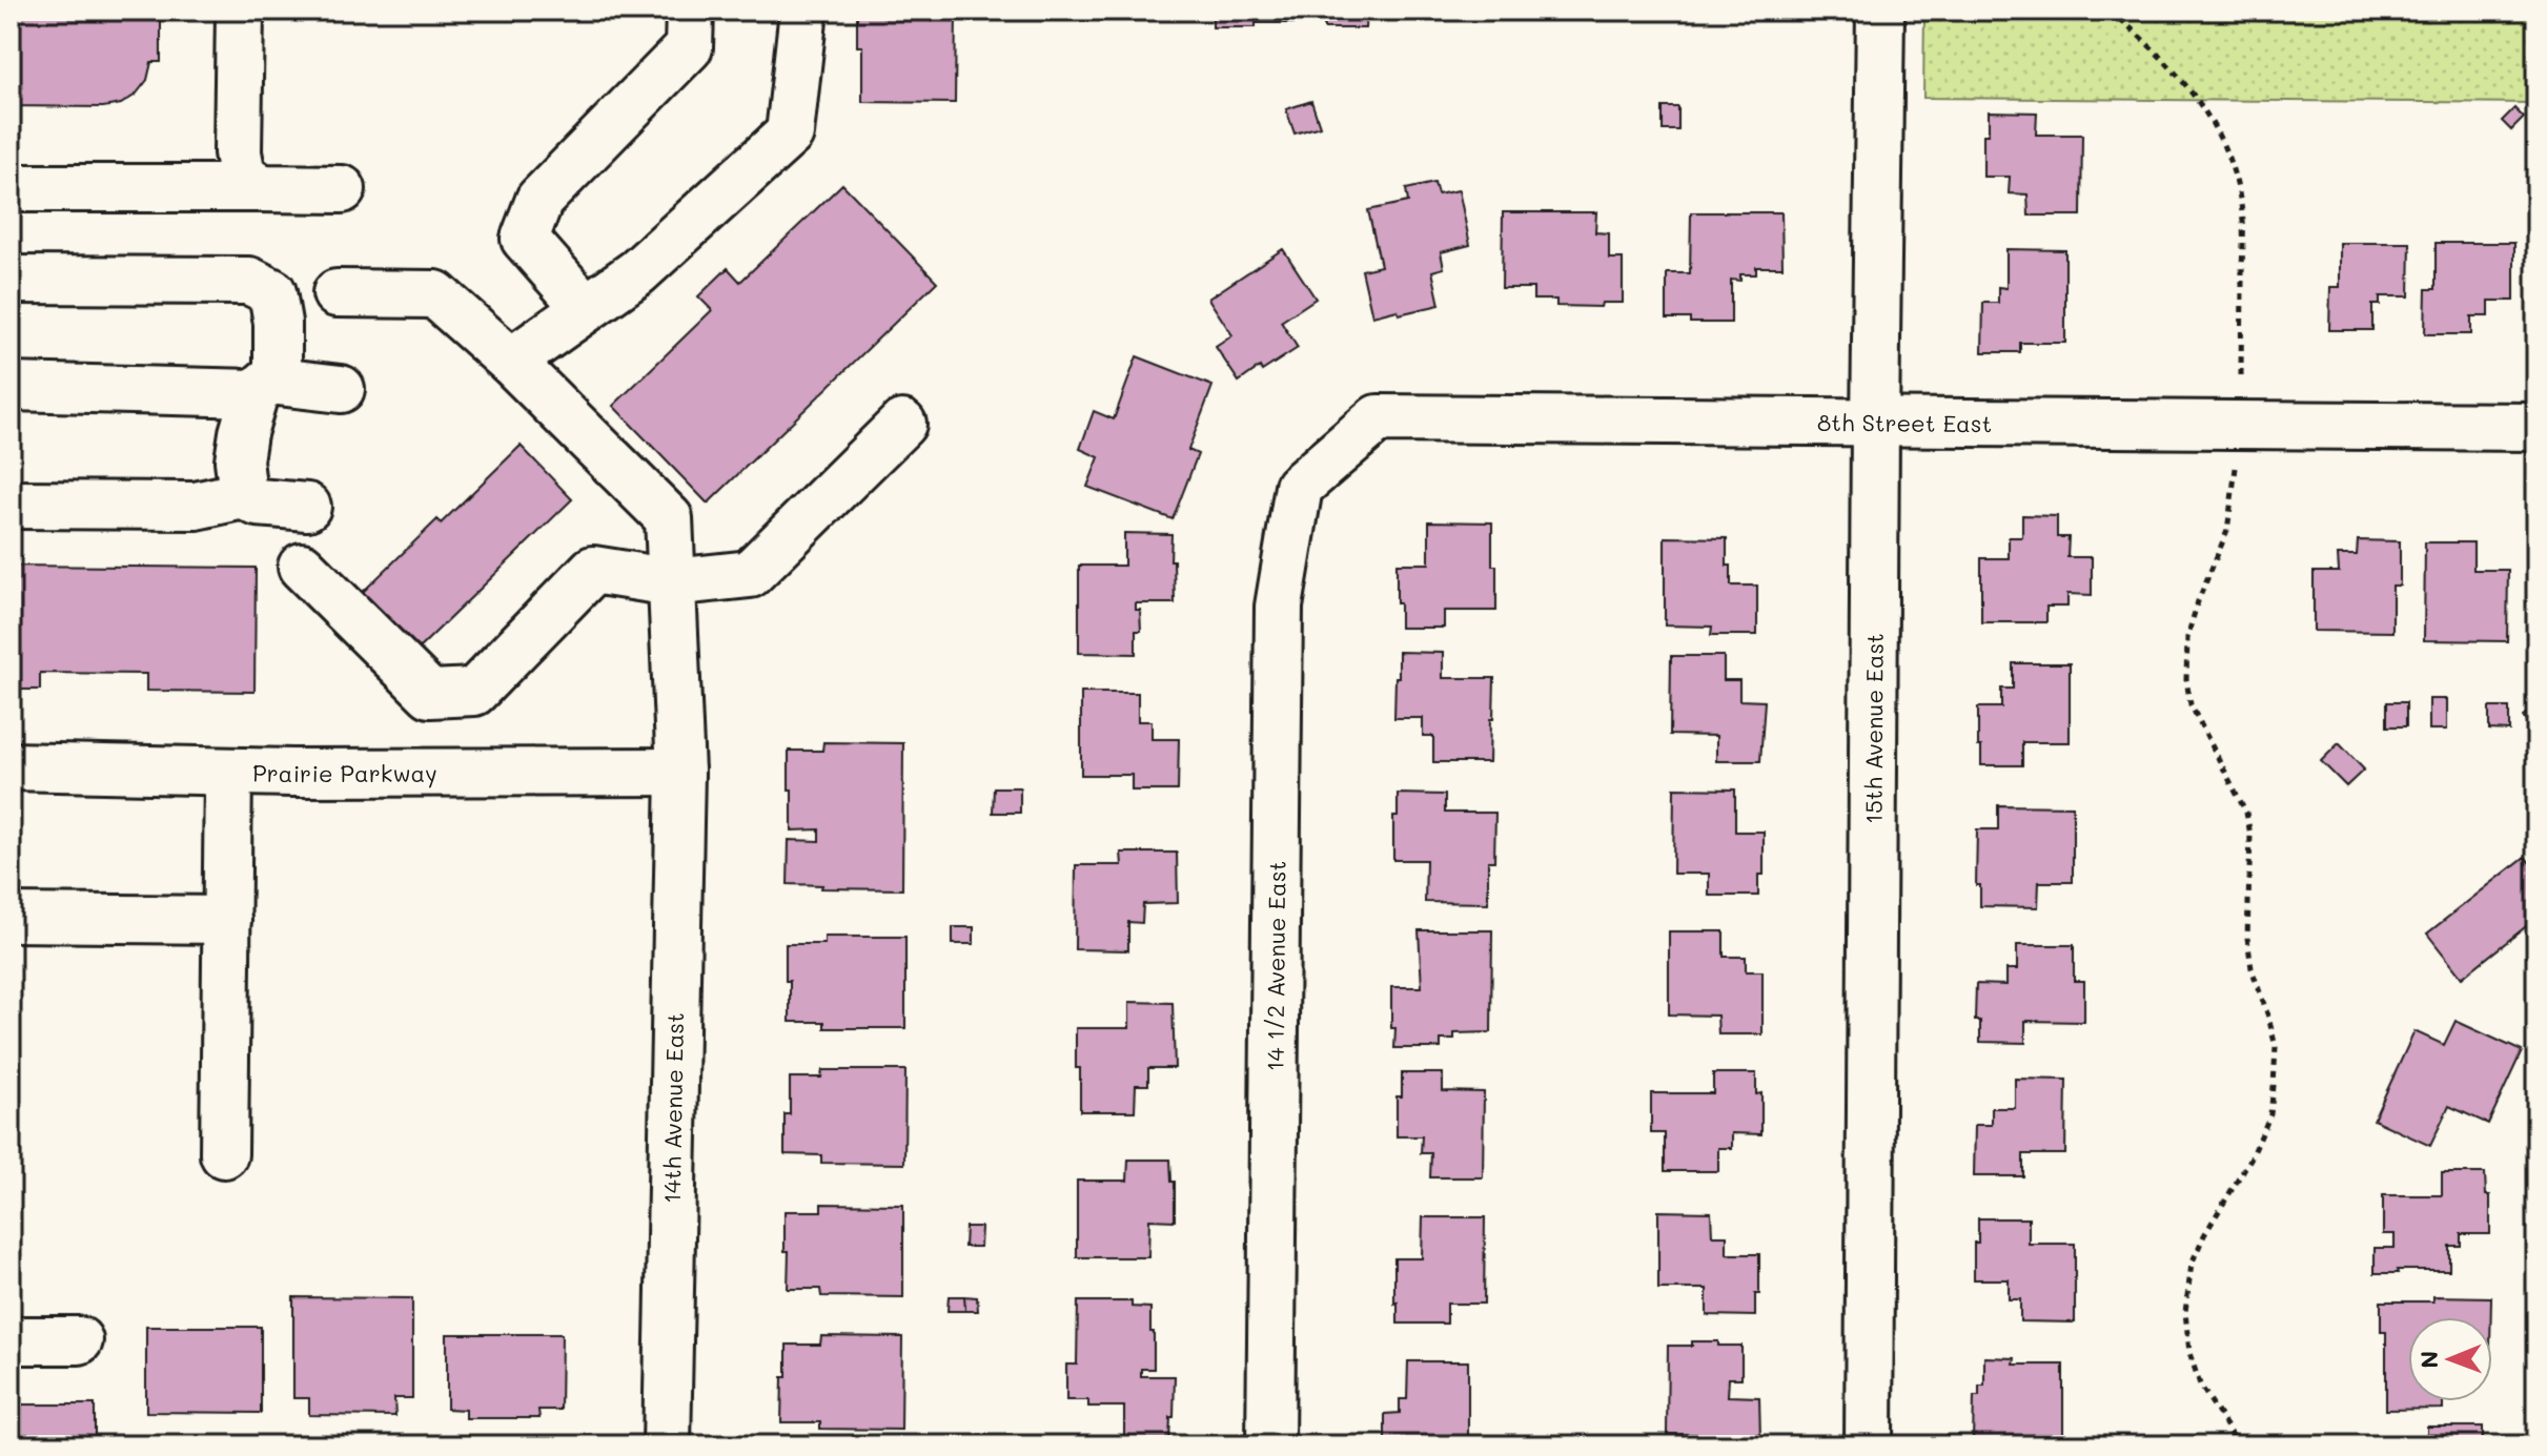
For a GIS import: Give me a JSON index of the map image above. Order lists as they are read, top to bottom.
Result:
{
  "streets": {
    "street": [
      "8th Street East",
      "15th Avenue East",
      "Prairie Parkway",
      "14 1/2 Avenue East",
      "14th Avenue East"
    ]
  },
  "crossings": [
    ["8th Street East", "15th Avenue East"],
    ["8th Street East", "14 1/2 Avenue East"],
    ["Prairie Parkway", "14th Avenue East"]
  ],
  "north": "left"
}
